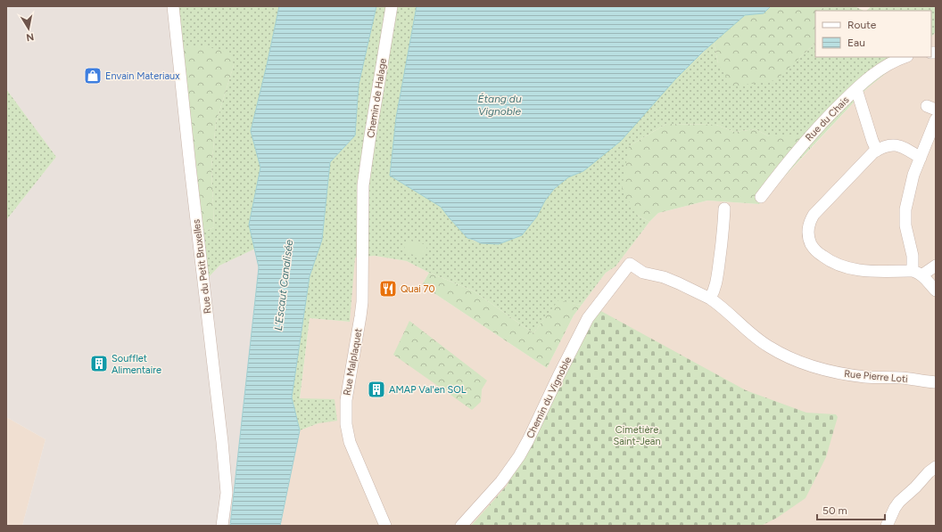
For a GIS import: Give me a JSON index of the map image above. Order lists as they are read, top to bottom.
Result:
{
  "streets": {
    "street": [
      "Chemin de Halage",
      "Rue du Chais",
      "Rue du Petit Bruxelles",
      "Rue Malplaquet",
      "Rue Pierre Loti",
      "Chemin du Vignoble"
    ]
  },
  "crossings": [
    ["Chemin de Halage", "Rue Malplaquet"],
    ["Rue Pierre Loti", "Chemin du Vignoble"]
  ],
  "water": ["Étang du Vignoble", "L'Escaut Canalisée"],
  "parks": ["Cimetière Saint-Jean"],
  "places": {
    "shop": ["Envain Materiaux"],
    "restaurant": ["Quai 70"],
    "building": ["Soufflet Alimentaire", "AMAP Val'en SOL"]
  },
  "legend": ["Route", "Eau"],
  "scale_bar": "50 m",
  "north": "bottom"
}
